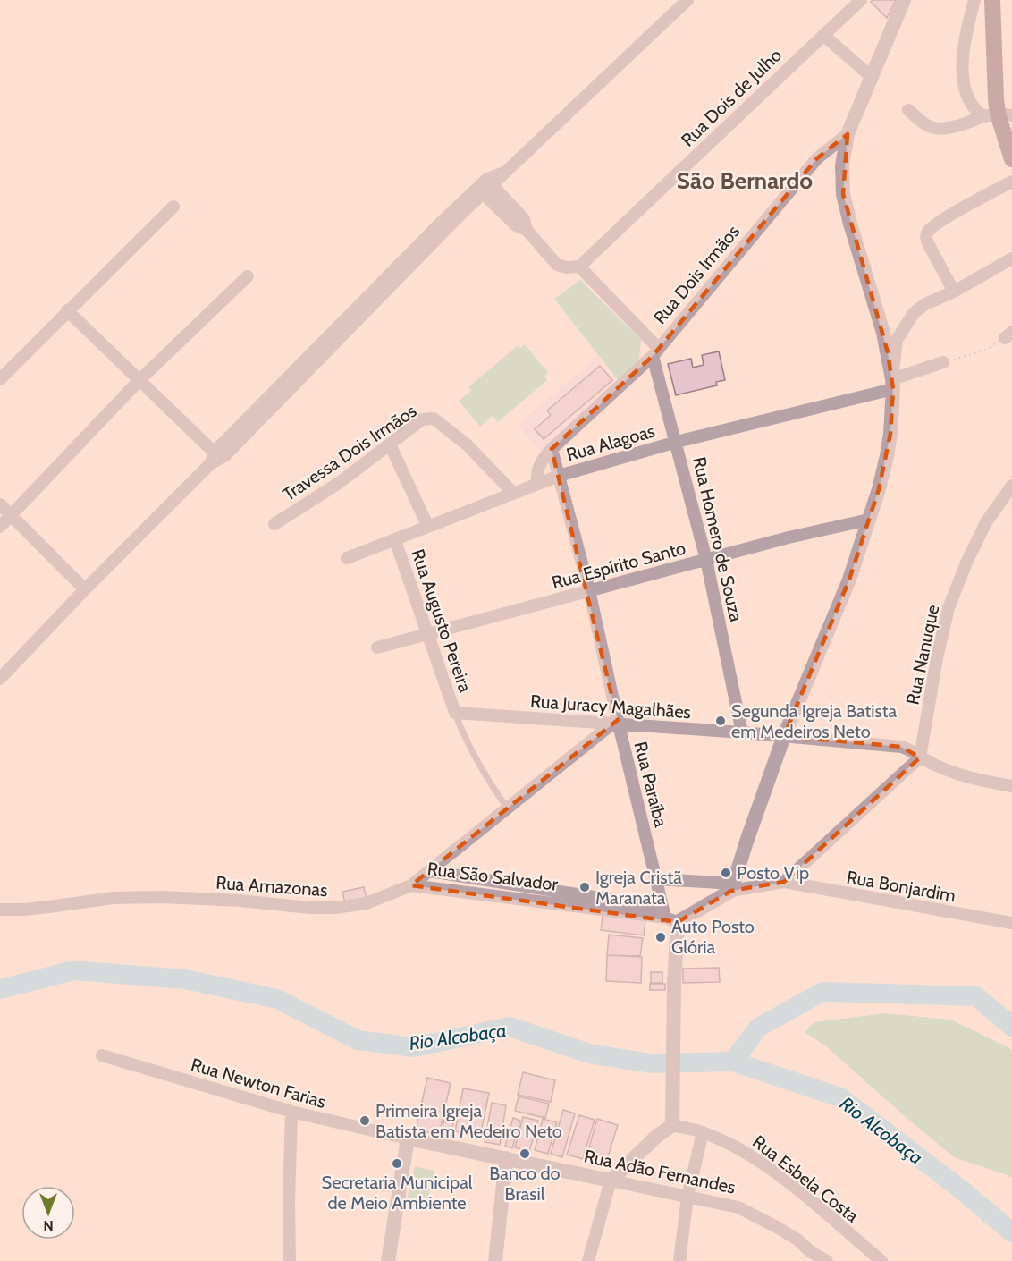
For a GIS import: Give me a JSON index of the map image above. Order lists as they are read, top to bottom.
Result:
{
  "streets": {
    "street": [
      "Rua Dois de Julho",
      "Rua Dois Irmãos",
      "Rua Alagoas",
      "Travessa Dois Irmãos",
      "Rua Homero de Souza",
      "Rua Espírito Santo",
      "Rua Augusto Pereira",
      "Rua Nanuque",
      "Rua Juracy Magalhães",
      "Rua Paraíba",
      "Rua São Salvador",
      "Rua Amazonas",
      "Rua Bonjardim",
      "Rua Newton Farias",
      "Rua Adão Fernandes",
      "Rua Esbela Costa"
    ]
  },
  "crossings": [
    ["Rua Dois de Julho", "Rua Homero de Souza"],
    ["Rua Dois Irmãos", "Rua Alagoas"],
    ["Rua Dois Irmãos", "Rua Homero de Souza"],
    ["Rua Dois Irmãos", "Rua Paraíba"],
    ["Rua Alagoas", "Travessa Dois Irmãos"],
    ["Rua Alagoas", "Rua Homero de Souza"],
    ["Rua Alagoas", "Rua Augusto Pereira"],
    ["Rua Alagoas", "Rua Paraíba"],
    ["Rua Homero de Souza", "Rua Espírito Santo"],
    ["Rua Homero de Souza", "Rua Juracy Magalhães"],
    ["Rua Espírito Santo", "Rua Augusto Pereira"],
    ["Rua Espírito Santo", "Rua Paraíba"],
    ["Rua Augusto Pereira", "Rua Juracy Magalhães"],
    ["Rua Nanuque", "Rua Juracy Magalhães"],
    ["Rua Juracy Magalhães", "Rua Paraíba"],
    ["Rua Juracy Magalhães", "Rua Amazonas"],
    ["Rua Paraíba", "Rua São Salvador"],
    ["Rua Paraíba", "Rua Amazonas"],
    ["Rua São Salvador", "Rua Amazonas"],
    ["Rua Newton Farias", "Rua Adão Fernandes"]
  ],
  "districts": ["São Bernardo"],
  "water": ["Rio Alcobaça"],
  "places": [
    "Segunda Igreja Batista em Medeiros Neto",
    "Posto Vip",
    "Igreja Cristã Maranata",
    "Auto Posto Glória",
    "Primeira Igreja Batista em Medeiro Neto",
    "Banco do Brasil",
    "Secretaria Municipal de Meio Ambiente"
  ],
  "north": "bottom"
}
